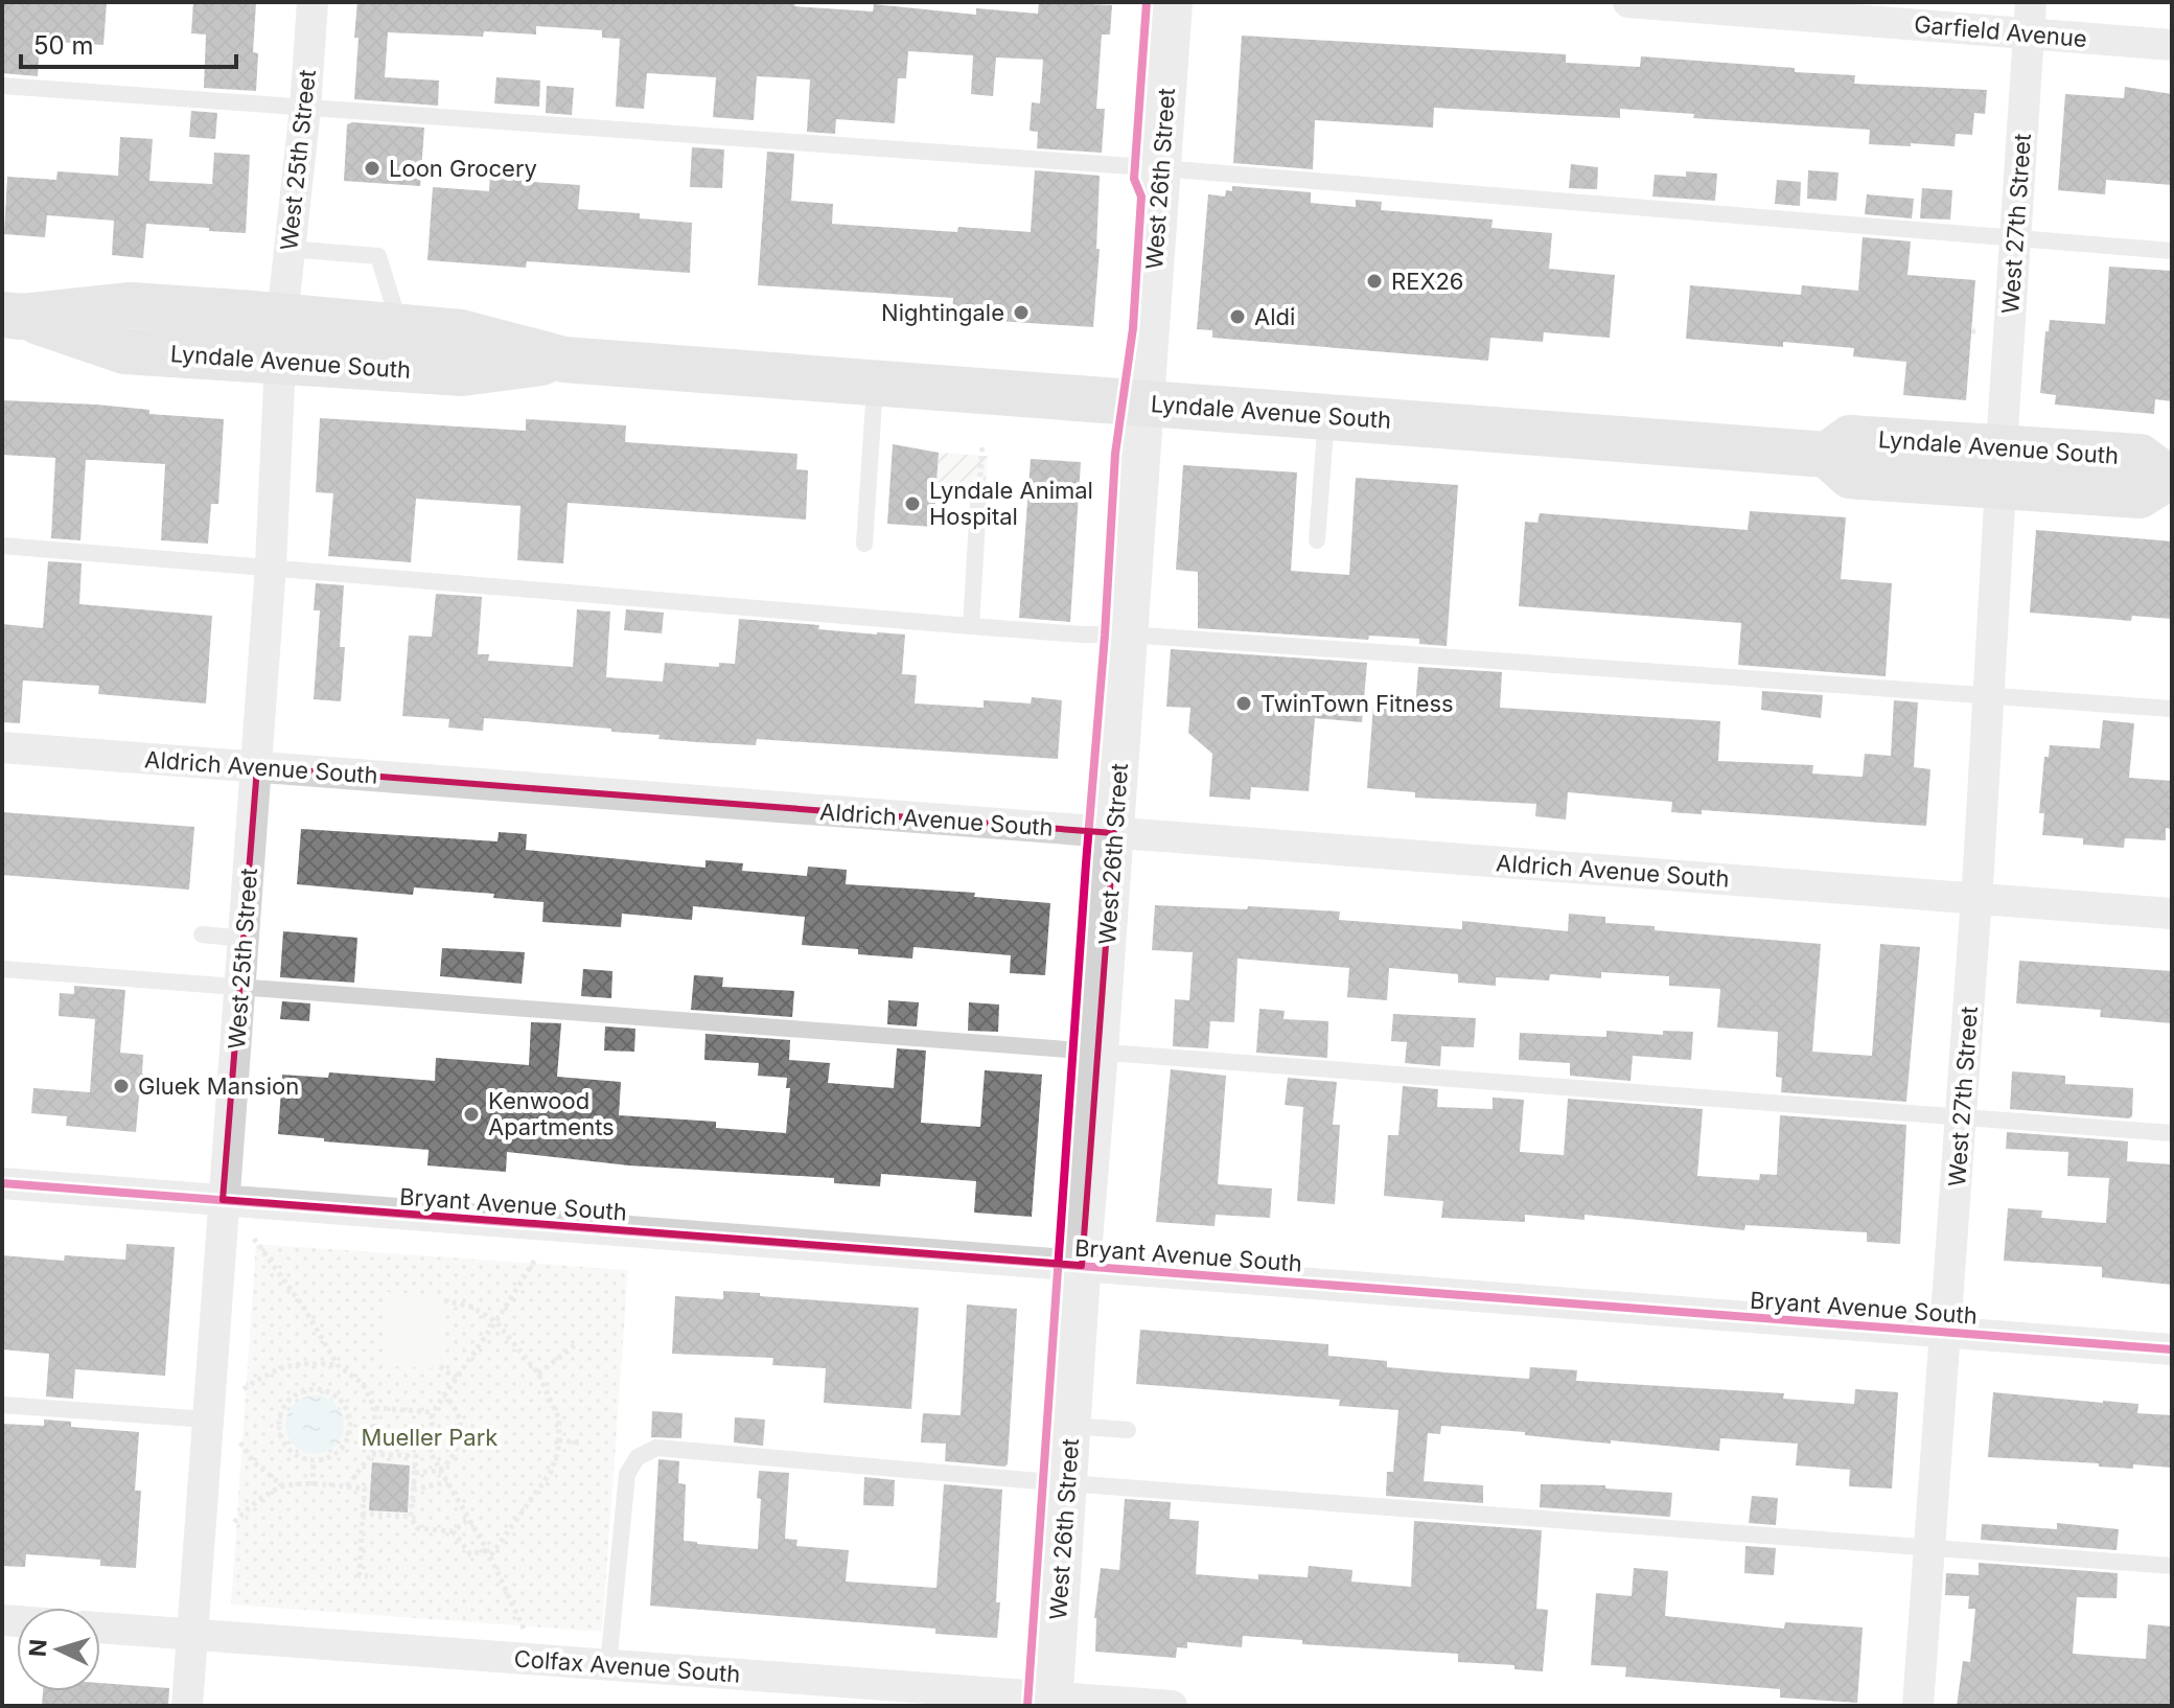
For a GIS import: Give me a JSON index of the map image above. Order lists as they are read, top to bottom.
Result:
{
  "streets": {
    "main road": ["Lyndale Avenue South"],
    "street": [
      "Garfield Avenue",
      "West 25th Street",
      "West 26th Street",
      "West 27th Street",
      "Aldrich Avenue South",
      "Bryant Avenue South",
      "Colfax Avenue South"
    ]
  },
  "crossings": [
    ["Garfield Avenue", "West 27th Street"],
    ["West 25th Street", "Lyndale Avenue South"],
    ["West 25th Street", "Aldrich Avenue South"],
    ["West 25th Street", "Bryant Avenue South"],
    ["West 25th Street", "Colfax Avenue South"],
    ["West 26th Street", "Lyndale Avenue South"],
    ["West 26th Street", "Aldrich Avenue South"],
    ["West 26th Street", "Bryant Avenue South"],
    ["West 26th Street", "Colfax Avenue South"],
    ["West 27th Street", "Lyndale Avenue South"],
    ["West 27th Street", "Aldrich Avenue South"],
    ["West 27th Street", "Bryant Avenue South"]
  ],
  "parks": ["Mueller Park"],
  "places": [
    "Loon Grocery",
    "REX26",
    "Nightingale",
    "Aldi",
    "Lyndale Animal Hospital",
    "TwinTown Fitness",
    "Gluek Mansion",
    "Kenwood Apartments"
  ],
  "scale_bar": "50 m",
  "north": "left"
}
